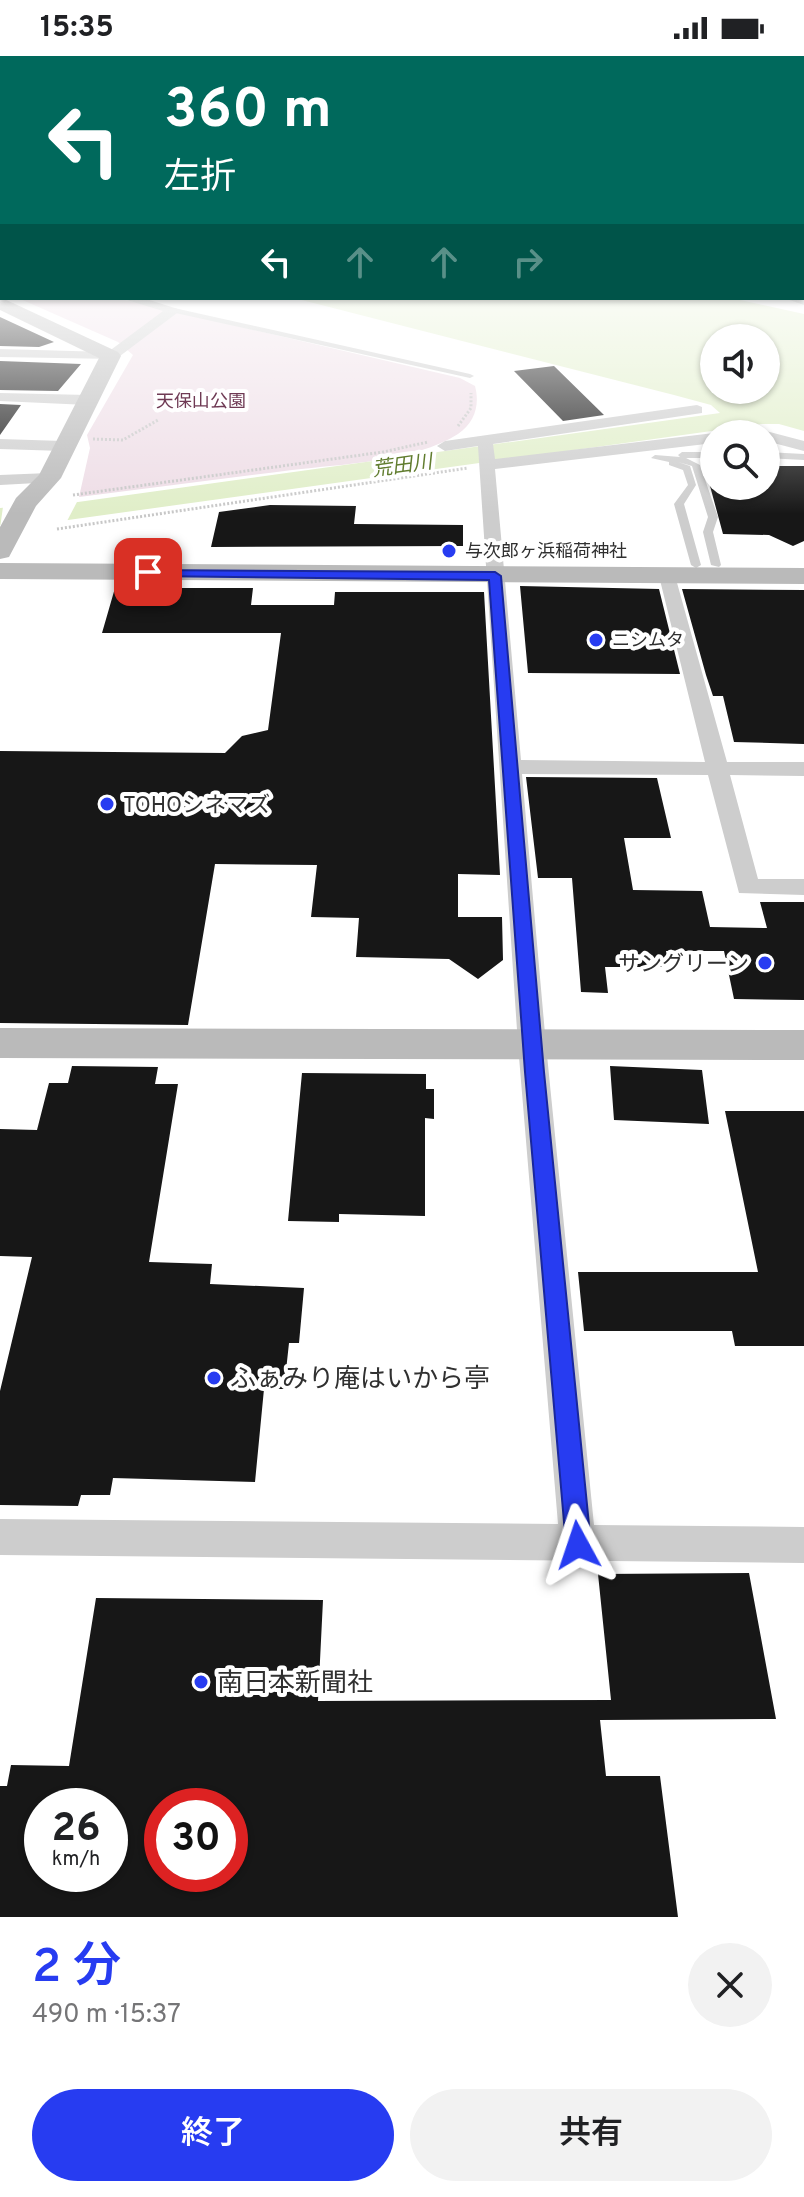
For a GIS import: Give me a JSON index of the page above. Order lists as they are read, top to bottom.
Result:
{
  "water": ["荒田川"],
  "parks": ["天保山公園"],
  "places": [
    "与次郎ヶ浜稲荷神社",
    "ニシムタ",
    "TOHOシネマズ",
    "サングリーン",
    "ふぁみり庵はいから亭",
    "南日本新聞社"
  ],
  "page": {
    "status": "15:35",
    "turn": ["360 m", "左折"],
    "speed": "26 km/h",
    "limit": "30",
    "heading": ["2 分", "490 m · 15:37"],
    "buttons": ["終了", "共有"]
  }
}
